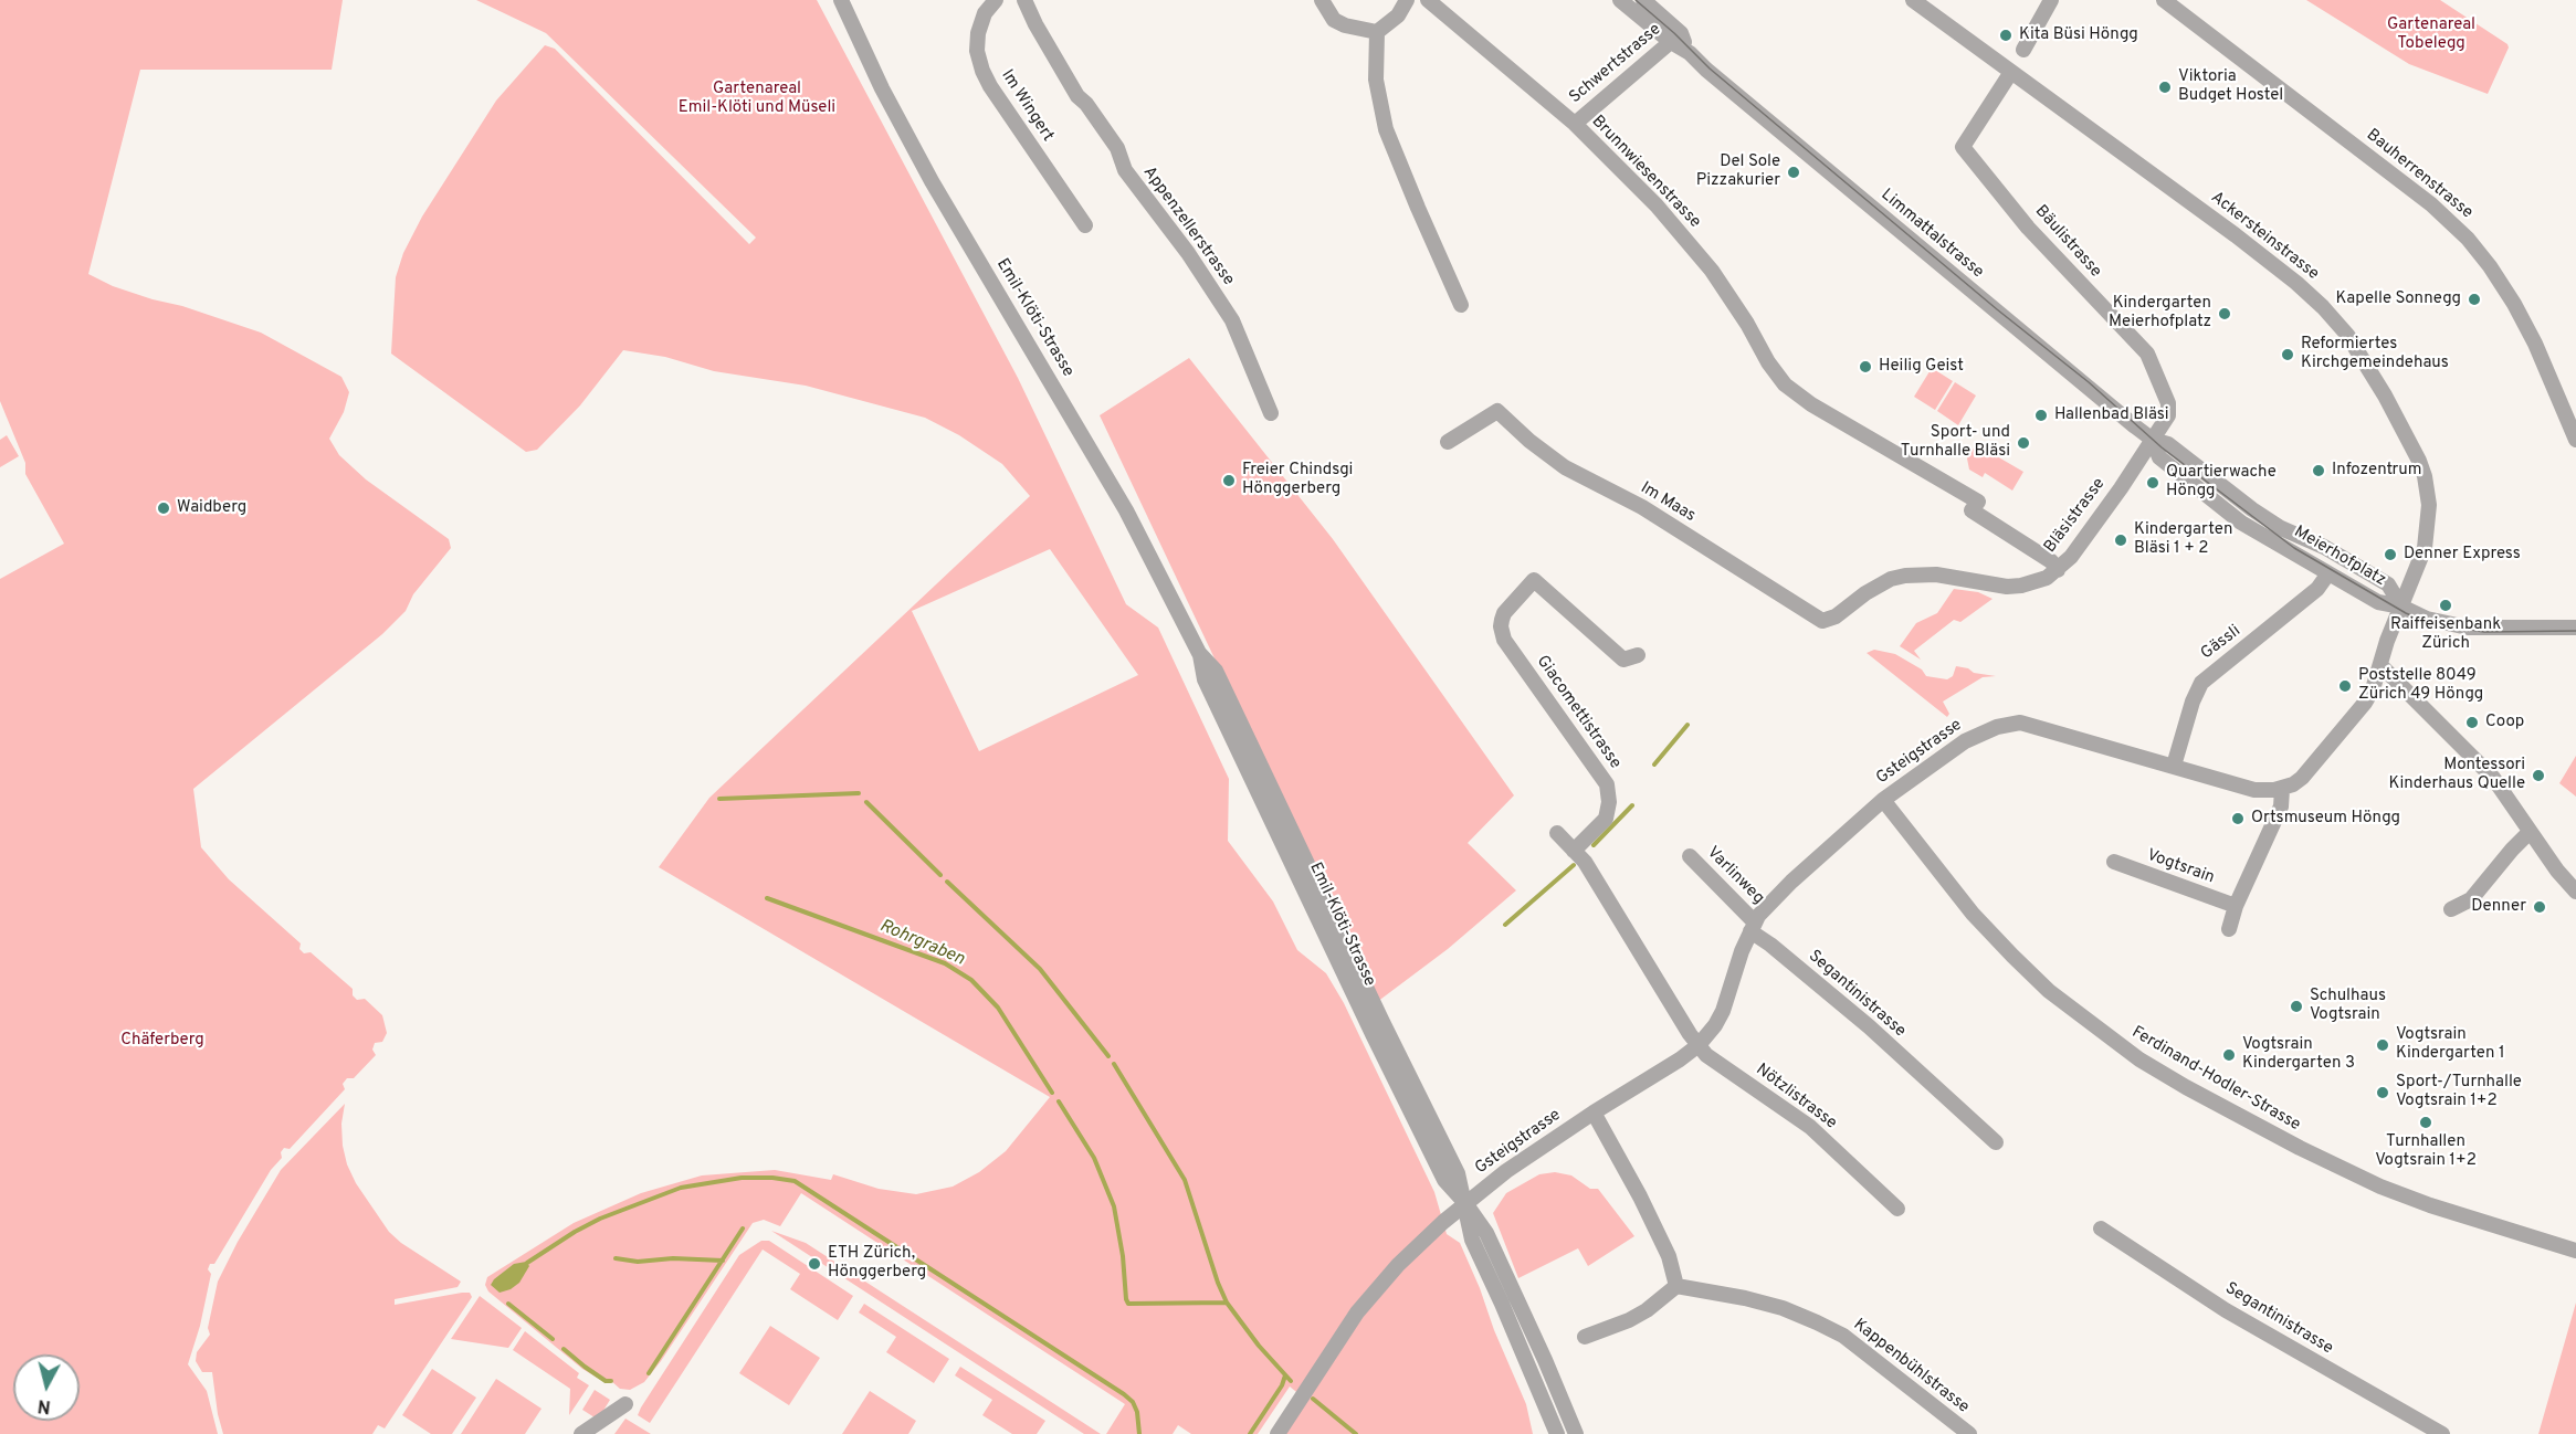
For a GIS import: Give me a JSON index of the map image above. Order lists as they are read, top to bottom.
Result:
{
  "streets": {
    "street": [
      "Schwertstrasse",
      "Im Wingert",
      "Brunnwiesenstrasse",
      "Bauherrenstrasse",
      "Appenzellerstrasse",
      "Limmattalstrasse",
      "Ackersteinstrasse",
      "Bäulistrasse",
      "Emil-Klöti-Strasse",
      "Im Maas",
      "Bläsistrasse",
      "Meierhofplatz",
      "Gässli",
      "Giacomettistrasse",
      "Gsteigstrasse",
      "Vogtsrain",
      "Varlinweg",
      "Segantinistrasse",
      "Ferdinand-Hodler-Strasse",
      "Nötzlistrasse",
      "Kappenbühlstrasse"
    ]
  },
  "crossings": [
    ["Schwertstrasse", "Brunnwiesenstrasse"],
    ["Schwertstrasse", "Limmattalstrasse"],
    ["Brunnwiesenstrasse", "Bläsistrasse"],
    ["Limmattalstrasse", "Bäulistrasse"],
    ["Limmattalstrasse", "Bläsistrasse"],
    ["Limmattalstrasse", "Meierhofplatz"],
    ["Ackersteinstrasse", "Bäulistrasse"],
    ["Ackersteinstrasse", "Meierhofplatz"],
    ["Bäulistrasse", "Bläsistrasse"],
    ["Emil-Klöti-Strasse", "Gsteigstrasse"],
    ["Im Maas", "Bläsistrasse"],
    ["Meierhofplatz", "Gässli"],
    ["Gässli", "Gsteigstrasse"],
    ["Gsteigstrasse", "Varlinweg"],
    ["Gsteigstrasse", "Segantinistrasse"],
    ["Gsteigstrasse", "Ferdinand-Hodler-Strasse"],
    ["Gsteigstrasse", "Nötzlistrasse"],
    ["Varlinweg", "Segantinistrasse"]
  ],
  "water": ["Rohrgraben"],
  "parks": ["Gartenareal Tobelegg", "Gartenareal Emil-Klöti und Müseli", "Chäferberg"],
  "places": [
    "Kita Büsi Höngg",
    "Viktoria Budget Hostel",
    "Del Sole Pizzakurier",
    "Kapelle Sonnegg",
    "Kindergarten Meierhofplatz",
    "Reformiertes Kirchgemeindehaus",
    "Heilig Geist",
    "Hallenbad Bläsi",
    "Sport- und Turnhalle Bläsi",
    "Infozentrum",
    "Freier Chindsgi Hönggerberg",
    "Quartierwache Höngg",
    "Waidberg",
    "Kindergarten Bläsi 1 + 2",
    "Denner Express",
    "Raiffeisenbank Zürich",
    "Poststelle 8049 Zürich 49 Höngg",
    "Coop",
    "Montessori Kinderhaus Quelle",
    "Ortsmuseum Höngg",
    "Denner",
    "Schulhaus Vogtsrain",
    "Vogtsrain Kindergarten 1",
    "Vogtsrain Kindergarten 3",
    "Sport-/Turnhalle Vogtsrain 1+2",
    "Turnhallen Vogtsrain 1+2",
    "ETH Zürich, Hönggerberg"
  ],
  "north": "bottom"
}
